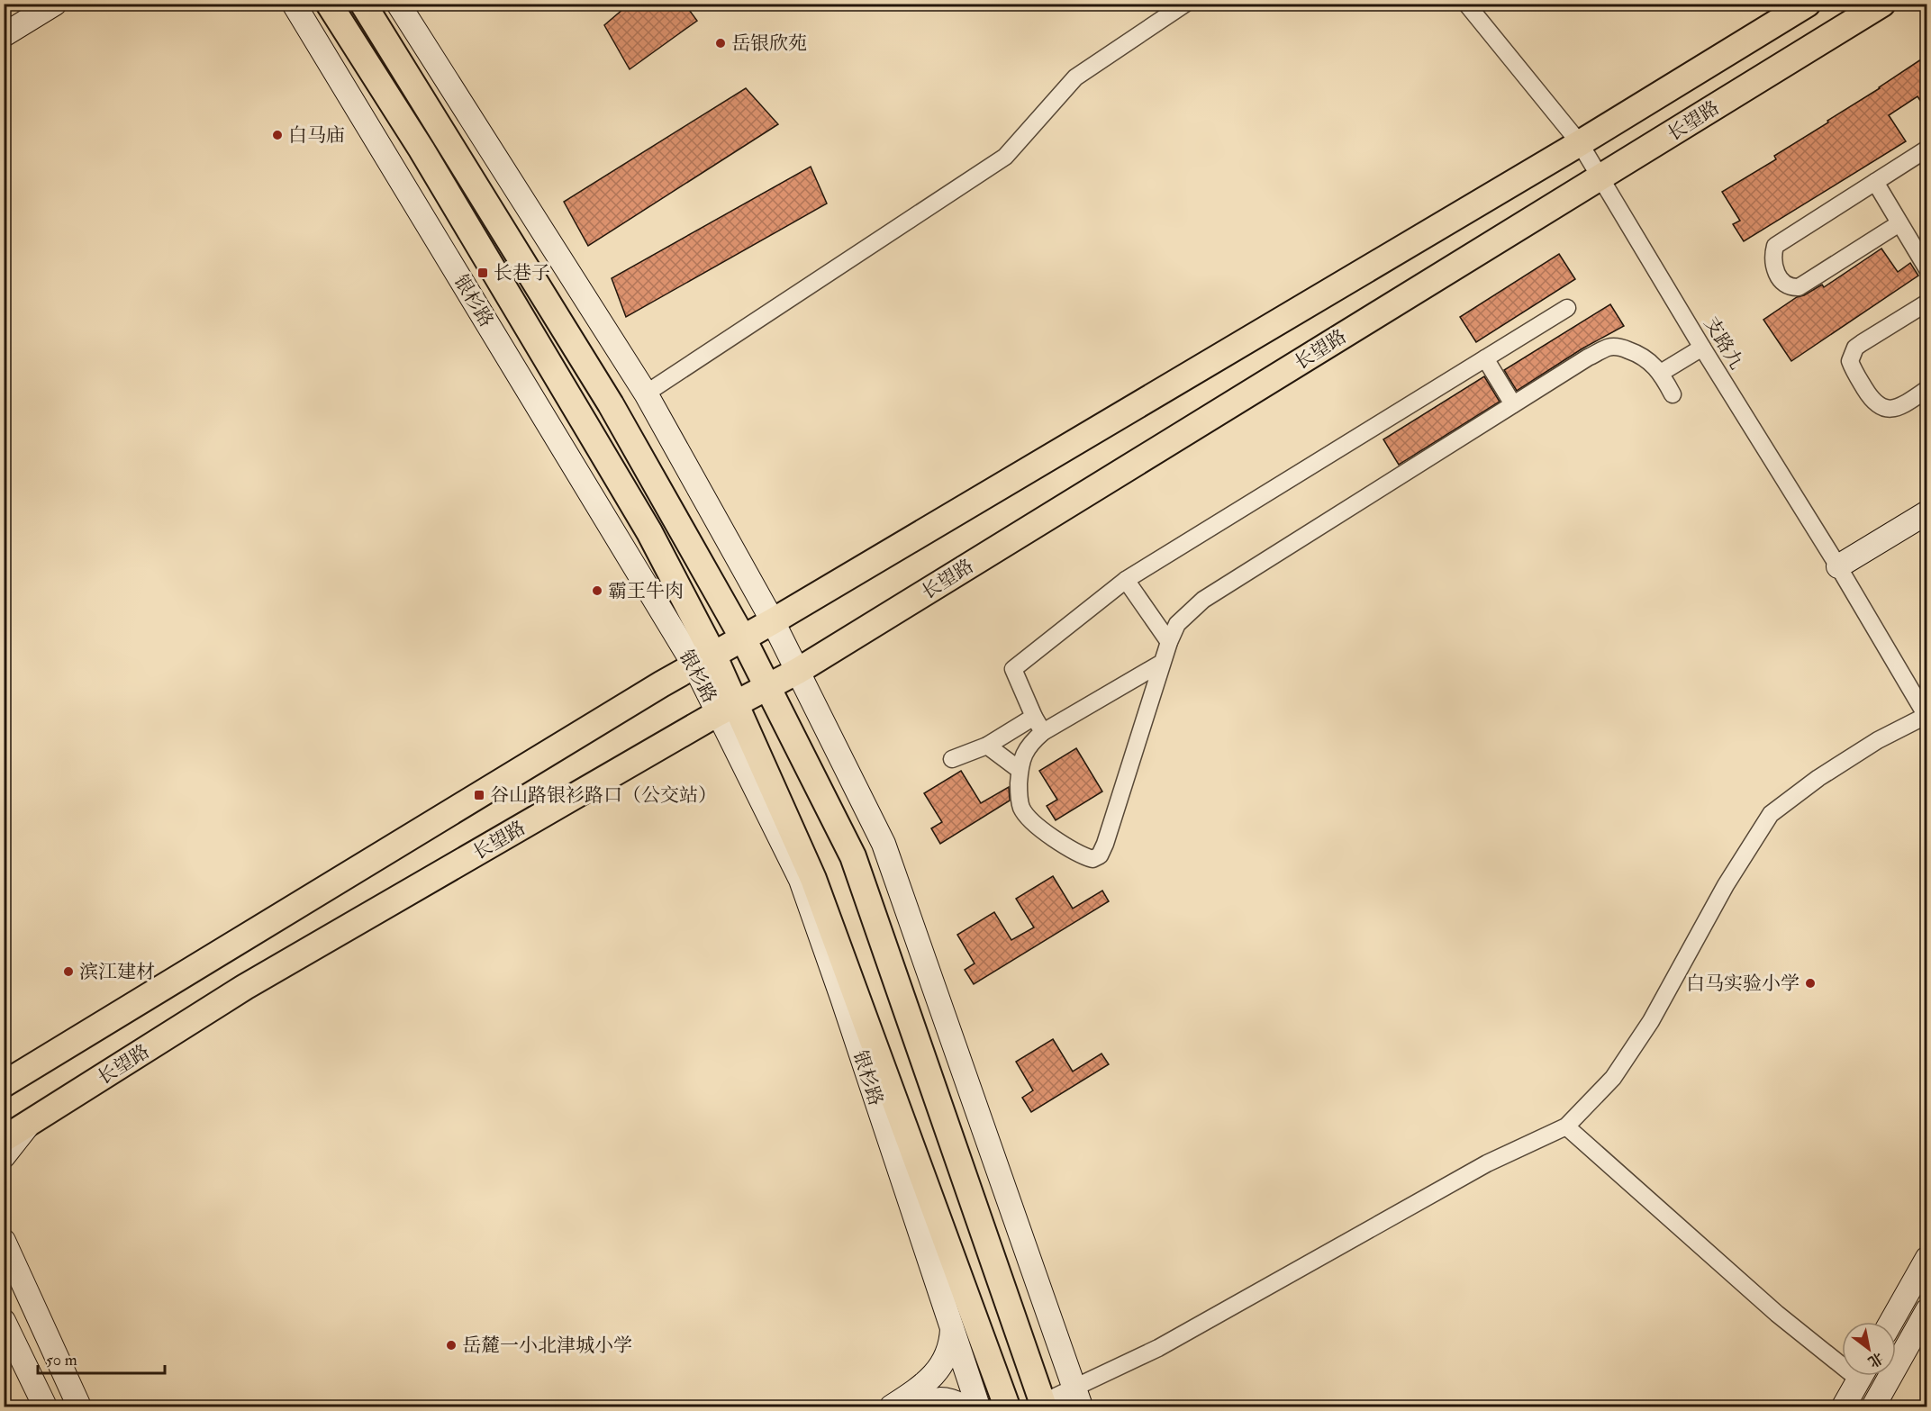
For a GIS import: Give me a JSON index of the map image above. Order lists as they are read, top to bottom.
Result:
{
  "streets": {
    "main road": ["长望路", "银杉路"],
    "street": ["支路九"]
  },
  "crossings": [
    ["长望路", "银杉路"],
    ["长望路", "支路九"]
  ],
  "places": {
    "other": [
      "岳银欣苑",
      "白马庙",
      "霸王牛肉",
      "滨江建材",
      "白马实验小学",
      "岳麓一小北津城小学"
    ],
    "transit": ["长巷子", "谷山路银衫路口（公交站）"]
  },
  "scale_bar": "50 m",
  "north": "bottom right"
}
